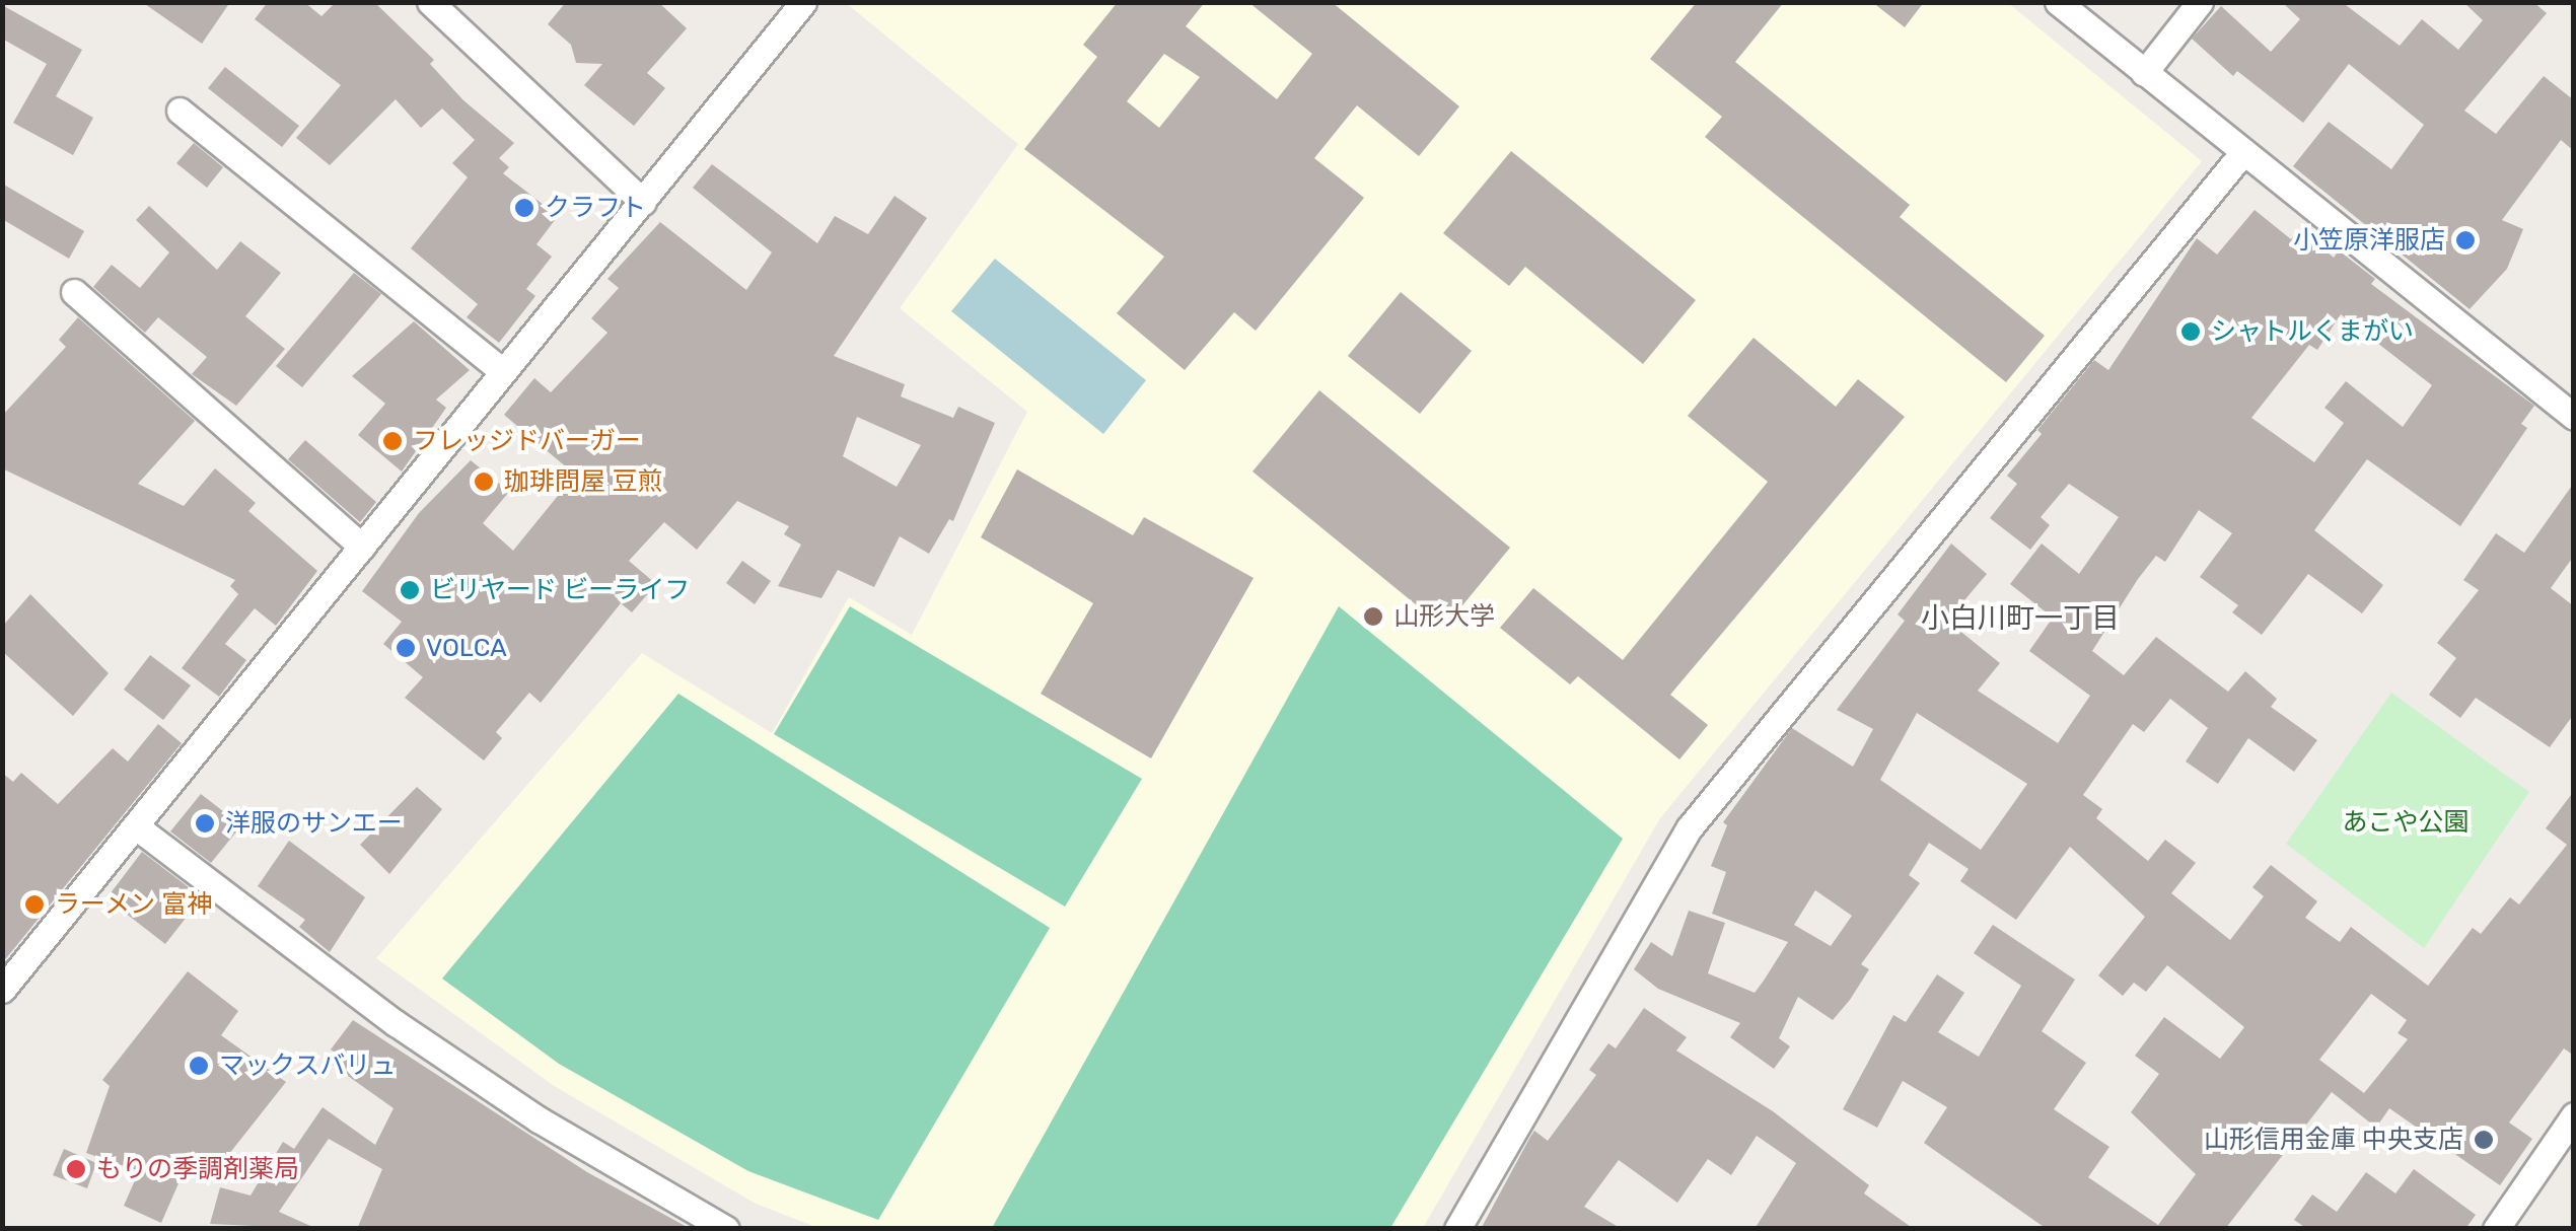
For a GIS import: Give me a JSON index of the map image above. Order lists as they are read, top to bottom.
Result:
{
  "districts": ["小白川町一丁目"],
  "parks": ["あこや公園"],
  "places": [
    "クラフト",
    "小笠原洋服店",
    "シャトルくまがい",
    "フレッジドバーガー",
    "珈琲問屋 豆煎",
    "ビリヤード ビーライフ",
    "山形大学",
    "VOLCA",
    "洋服のサンエー",
    "ラーメン 富神",
    "マックスバリュ",
    "山形信用金庫 中央支店",
    "もりの季調剤薬局"
  ]
}
